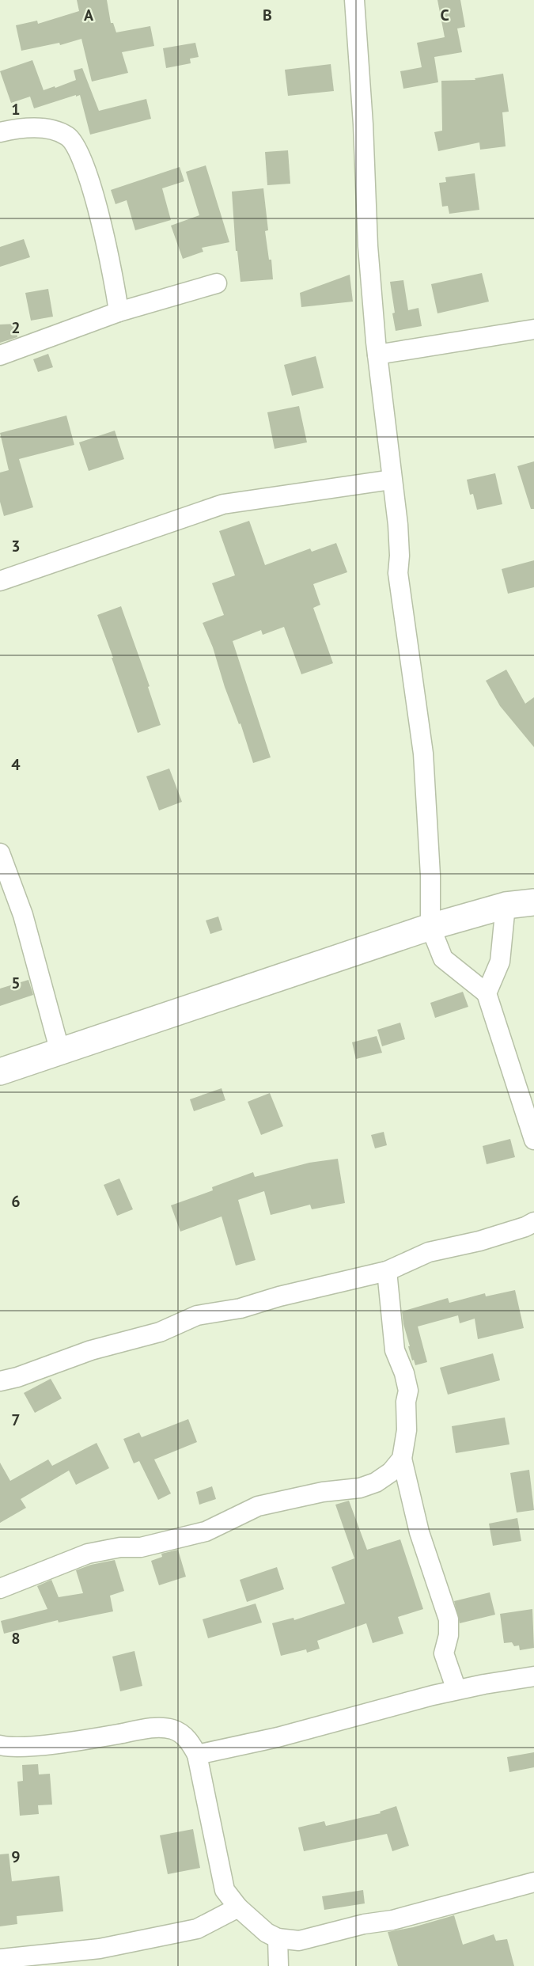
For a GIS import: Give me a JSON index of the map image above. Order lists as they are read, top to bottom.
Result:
{
  "grid": {
    "columns": ["A", "B", "C"],
    "rows": [
      "1",
      "2",
      "3",
      "4",
      "5",
      "6",
      "7",
      "8",
      "9"
    ]
  }
}
